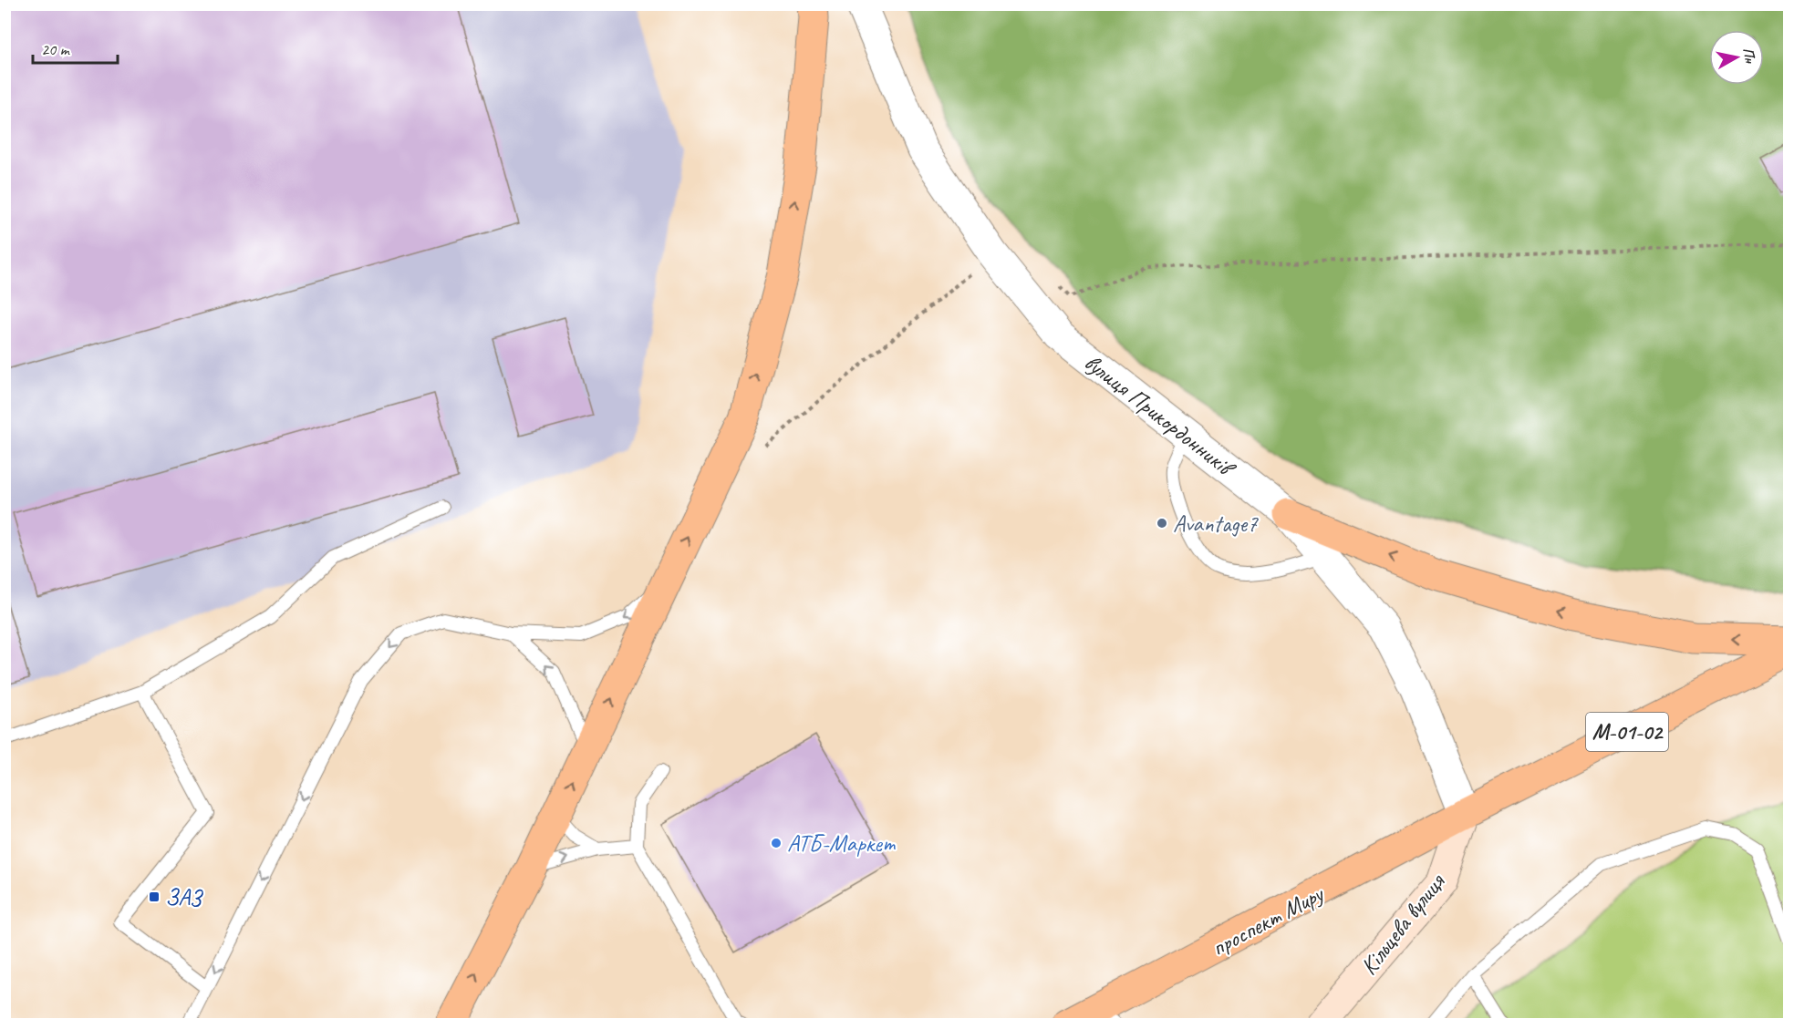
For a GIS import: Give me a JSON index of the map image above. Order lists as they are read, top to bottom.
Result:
{
  "streets": {
    "main road": ["М-01-02", "проспект Миру", "Кільцева вулиця"],
    "street": ["вулиця Прикордонників"]
  },
  "crossings": [
    ["вулиця Прикордонників", "М-01-02"],
    ["вулиця Прикордонників", "проспект Миру"],
    ["вулиця Прикордонників", "Кільцева вулиця"],
    ["М-01-02", "проспект Миру"],
    ["М-01-02", "Кільцева вулиця"],
    ["проспект Миру", "Кільцева вулиця"]
  ],
  "places": {
    "other": ["Avantage7", "АТБ-Маркет"],
    "transit": ["ЗАЗ"]
  },
  "scale_bar": "20 m",
  "north": "right"
}
